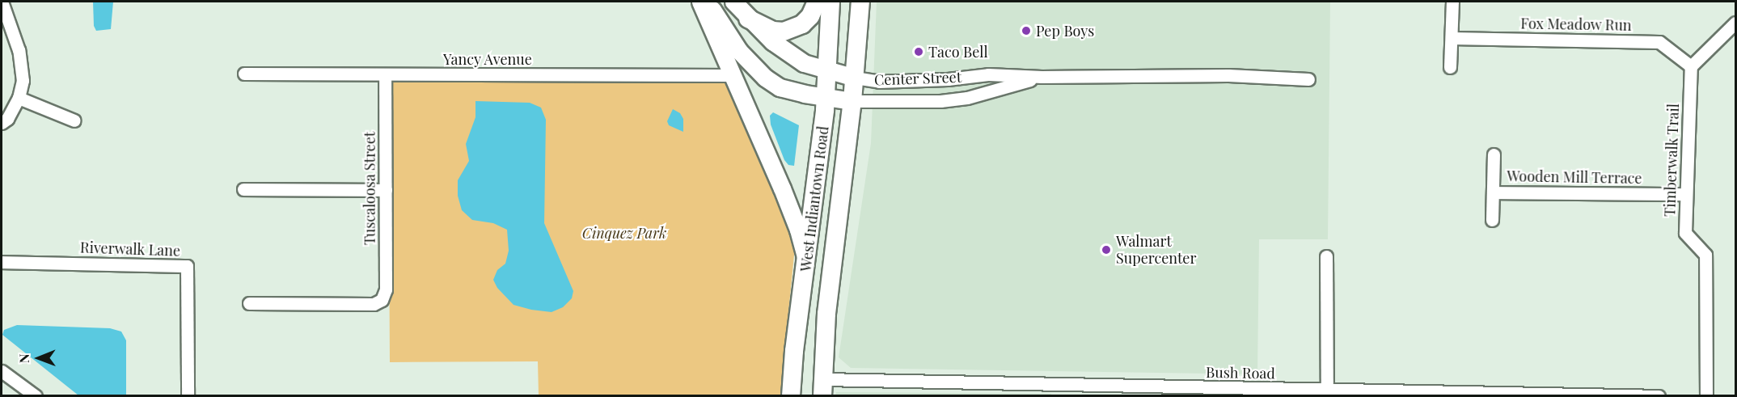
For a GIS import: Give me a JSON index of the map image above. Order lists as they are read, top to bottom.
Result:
{
  "streets": {
    "main road": ["West Indiantown Road"],
    "street": [
      "Fox Meadow Run",
      "Yancy Avenue",
      "Center Street",
      "Timberwalk Trail",
      "Wooden Mill Terrace",
      "Tuscaloosa Street",
      "Riverwalk Lane",
      "Bush Road"
    ]
  },
  "crossings": [
    ["Fox Meadow Run", "Timberwalk Trail"],
    ["Yancy Avenue", "Tuscaloosa Street"],
    ["Center Street", "West Indiantown Road"],
    ["Timberwalk Trail", "Wooden Mill Terrace"],
    ["West Indiantown Road", "Bush Road"]
  ],
  "parks": ["Cinquez Park"],
  "places": ["Pep Boys", "Taco Bell", "Walmart Supercenter"],
  "north": "left"
}
